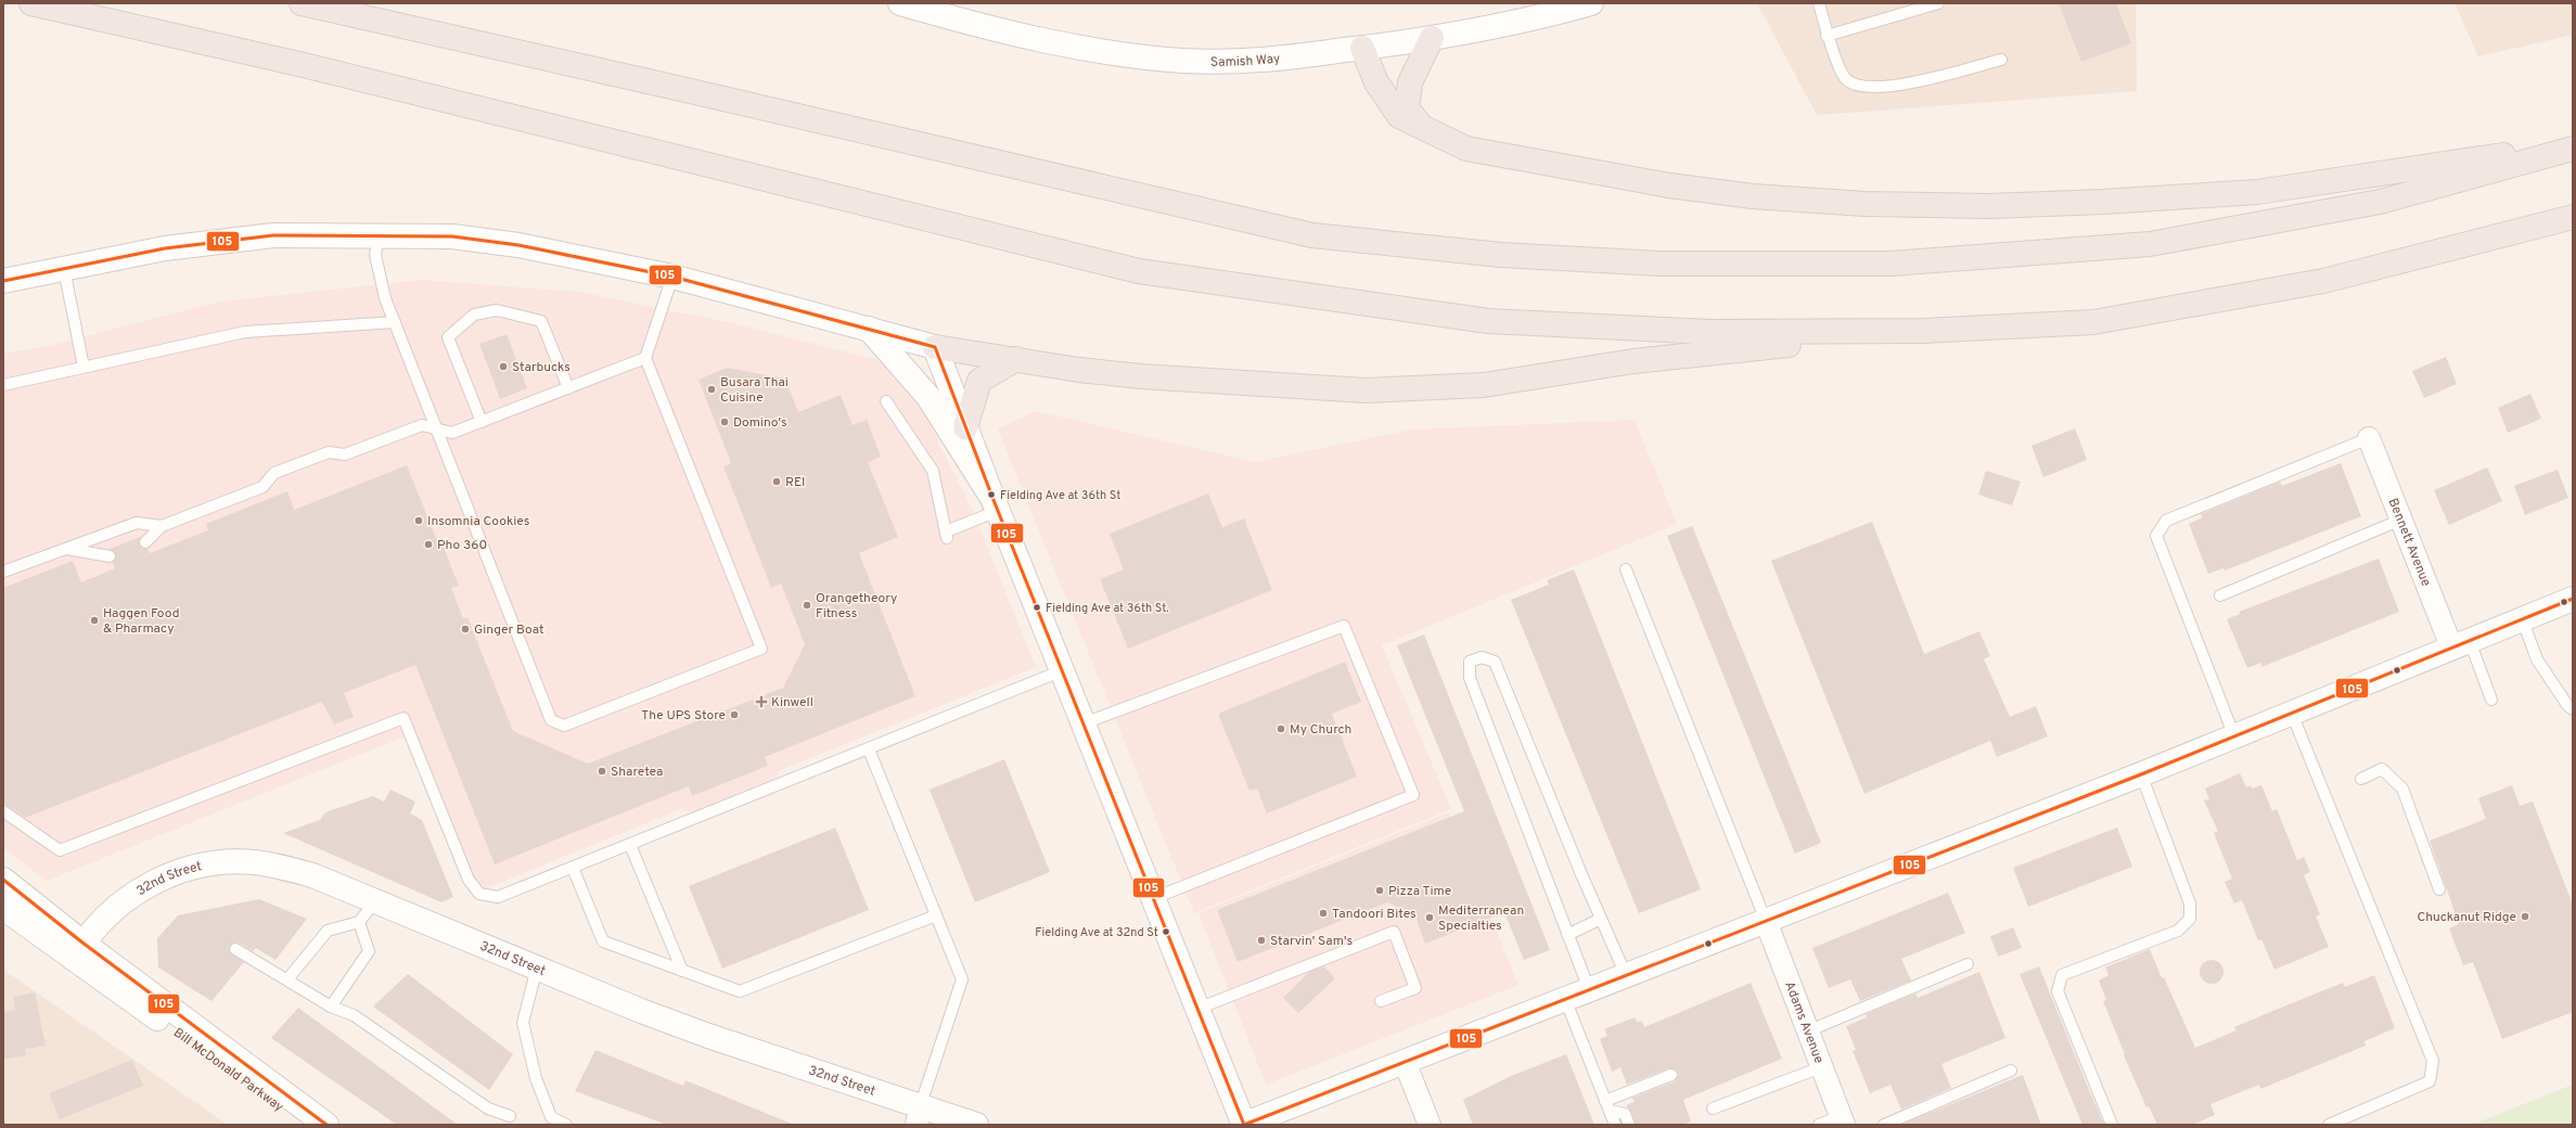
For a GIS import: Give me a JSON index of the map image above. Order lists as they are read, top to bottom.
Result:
{
  "streets": {
    "street": [
      "Samish Way",
      "Bennett Avenue",
      "32nd Street",
      "Adams Avenue",
      "Bill McDonald Parkway"
    ]
  },
  "crossings": [
    ["32nd Street", "Bill McDonald Parkway"]
  ],
  "places": {
    "other": [
      "Starbucks",
      "Busara Thai Cuisine",
      "Domino's",
      "REI",
      "Fielding Ave at 36th St",
      "Insomnia Cookies",
      "Pho 360",
      "Orangetheory Fitness",
      "Fielding Ave at 36th St.",
      "Haggen Food & Pharmacy",
      "Ginger Boat",
      "The UPS Store",
      "My Church",
      "Sharetea",
      "Pizza Time",
      "Tandoori Bites",
      "Chuckanut Ridge",
      "Mediterranean Specialties",
      "Fielding Ave at 32nd St",
      "Starvin' Sam's"
    ],
    "health": ["Kinwell"]
  },
  "lines": ["transit line 105"]
}
